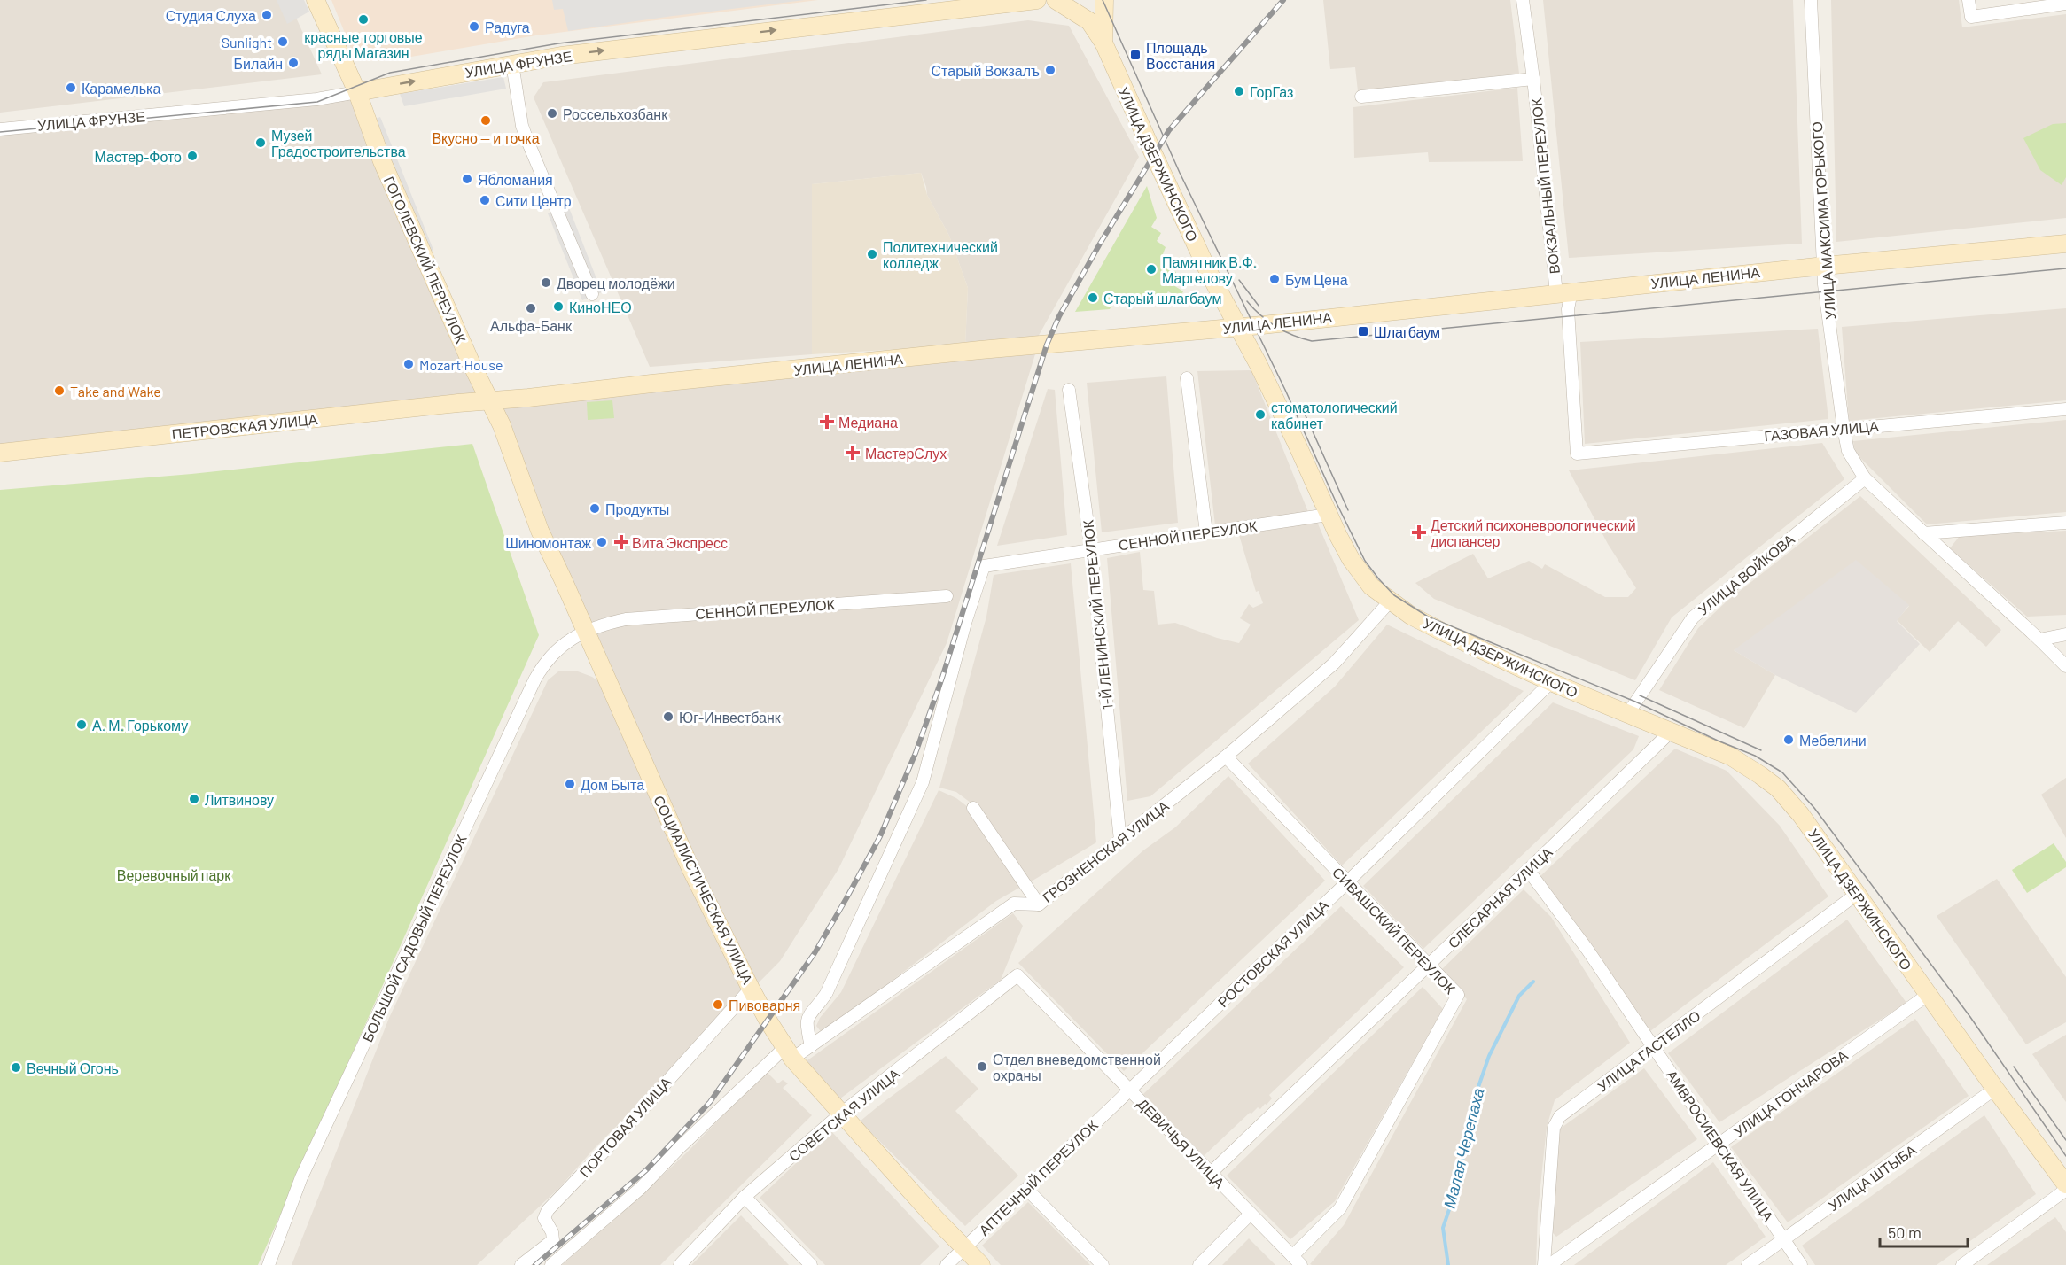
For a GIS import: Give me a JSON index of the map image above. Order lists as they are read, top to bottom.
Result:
{
  "streets": {
    "main road": [
      "УЛИЦА ФРУНЗЕ",
      "УЛИЦА ДЗЕРЖИНСКОГО",
      "ГОГОЛЕВСКИЙ ПЕРЕУЛОК",
      "УЛИЦА ЛЕНИНА",
      "ПЕТРОВСКАЯ УЛИЦА",
      "СОЦИАЛИСТИЧЕСКАЯ УЛИЦА"
    ],
    "street": [
      "ВОКЗАЛЬНЫЙ ПЕРЕУЛОК",
      "УЛИЦА МАКСИМА ГОРЬКОГО",
      "ГАЗОВАЯ УЛИЦА",
      "СЕННОЙ ПЕРЕУЛОК",
      "УЛИЦА ВОЙКОВА",
      "1-Й ЛЕНИНСКИЙ ПЕРЕУЛОК",
      "ГРОЗНЕНСКАЯ УЛИЦА",
      "СЛЕСАРНАЯ УЛИЦА",
      "СИВАШСКИЙ ПЕРЕУЛОК",
      "БОЛЬШОЙ САДОВЫЙ ПЕРЕУЛОК",
      "РОСТОВСКАЯ УЛИЦА",
      "УЛИЦА ГАСТЕЛЛО",
      "УЛИЦА ГОНЧАРОВА",
      "СОВЕТСКАЯ УЛИЦА",
      "ПОРТОВАЯ УЛИЦА",
      "ДЕВИЧЬЯ УЛИЦА",
      "АМВРОСИЕВСКАЯ УЛИЦА",
      "АПТЕЧНЫЙ ПЕРЕУЛОК",
      "УЛИЦА ШТЫБА"
    ]
  },
  "crossings": [
    ["УЛИЦА ФРУНЗЕ", "ГОГОЛЕВСКИЙ ПЕРЕУЛОК"],
    ["УЛИЦА ДЗЕРЖИНСКОГО", "УЛИЦА ЛЕНИНА"],
    ["УЛИЦА ДЗЕРЖИНСКОГО", "СЕННОЙ ПЕРЕУЛОК"],
    ["УЛИЦА ДЗЕРЖИНСКОГО", "УЛИЦА ВОЙКОВА"],
    ["УЛИЦА ДЗЕРЖИНСКОГО", "ГРОЗНЕНСКАЯ УЛИЦА"],
    ["УЛИЦА ДЗЕРЖИНСКОГО", "СЛЕСАРНАЯ УЛИЦА"],
    ["УЛИЦА ДЗЕРЖИНСКОГО", "РОСТОВСКАЯ УЛИЦА"],
    ["УЛИЦА ДЗЕРЖИНСКОГО", "УЛИЦА ГАСТЕЛЛО"],
    ["УЛИЦА ДЗЕРЖИНСКОГО", "УЛИЦА ГОНЧАРОВА"],
    ["УЛИЦА ДЗЕРЖИНСКОГО", "УЛИЦА ШТЫБА"],
    ["ВОКЗАЛЬНЫЙ ПЕРЕУЛОК", "УЛИЦА ЛЕНИНА"],
    ["ВОКЗАЛЬНЫЙ ПЕРЕУЛОК", "ГАЗОВАЯ УЛИЦА"],
    ["УЛИЦА МАКСИМА ГОРЬКОГО", "УЛИЦА ЛЕНИНА"],
    ["УЛИЦА МАКСИМА ГОРЬКОГО", "ГАЗОВАЯ УЛИЦА"],
    ["УЛИЦА МАКСИМА ГОРЬКОГО", "УЛИЦА ВОЙКОВА"],
    ["ГОГОЛЕВСКИЙ ПЕРЕУЛОК", "УЛИЦА ЛЕНИНА"],
    ["ГОГОЛЕВСКИЙ ПЕРЕУЛОК", "ПЕТРОВСКАЯ УЛИЦА"],
    ["ГОГОЛЕВСКИЙ ПЕРЕУЛОК", "СОЦИАЛИСТИЧЕСКАЯ УЛИЦА"],
    ["УЛИЦА ЛЕНИНА", "ПЕТРОВСКАЯ УЛИЦА"],
    ["УЛИЦА ЛЕНИНА", "СОЦИАЛИСТИЧЕСКАЯ УЛИЦА"],
    ["ПЕТРОВСКАЯ УЛИЦА", "СОЦИАЛИСТИЧЕСКАЯ УЛИЦА"],
    ["СЕННОЙ ПЕРЕУЛОК", "1-Й ЛЕНИНСКИЙ ПЕРЕУЛОК"],
    ["СЕННОЙ ПЕРЕУЛОК", "ГРОЗНЕНСКАЯ УЛИЦА"],
    ["СЕННОЙ ПЕРЕУЛОК", "СОЦИАЛИСТИЧЕСКАЯ УЛИЦА"],
    ["СЕННОЙ ПЕРЕУЛОК", "БОЛЬШОЙ САДОВЫЙ ПЕРЕУЛОК"],
    ["1-Й ЛЕНИНСКИЙ ПЕРЕУЛОК", "ГРОЗНЕНСКАЯ УЛИЦА"],
    ["ГРОЗНЕНСКАЯ УЛИЦА", "СОЦИАЛИСТИЧЕСКАЯ УЛИЦА"],
    ["ГРОЗНЕНСКАЯ УЛИЦА", "СИВАШСКИЙ ПЕРЕУЛОК"],
    ["СОЦИАЛИСТИЧЕСКАЯ УЛИЦА", "БОЛЬШОЙ САДОВЫЙ ПЕРЕУЛОК"],
    ["СОЦИАЛИСТИЧЕСКАЯ УЛИЦА", "СОВЕТСКАЯ УЛИЦА"],
    ["СОЦИАЛИСТИЧЕСКАЯ УЛИЦА", "ПОРТОВАЯ УЛИЦА"],
    ["СОЦИАЛИСТИЧЕСКАЯ УЛИЦА", "АПТЕЧНЫЙ ПЕРЕУЛОК"],
    ["СЛЕСАРНАЯ УЛИЦА", "СИВАШСКИЙ ПЕРЕУЛОК"],
    ["СЛЕСАРНАЯ УЛИЦА", "ДЕВИЧЬЯ УЛИЦА"],
    ["СЛЕСАРНАЯ УЛИЦА", "АМВРОСИЕВСКАЯ УЛИЦА"],
    ["СИВАШСКИЙ ПЕРЕУЛОК", "РОСТОВСКАЯ УЛИЦА"],
    ["СИВАШСКИЙ ПЕРЕУЛОК", "ДЕВИЧЬЯ УЛИЦА"],
    ["РОСТОВСКАЯ УЛИЦА", "ДЕВИЧЬЯ УЛИЦА"],
    ["РОСТОВСКАЯ УЛИЦА", "АПТЕЧНЫЙ ПЕРЕУЛОК"],
    ["УЛИЦА ГАСТЕЛЛО", "АМВРОСИЕВСКАЯ УЛИЦА"],
    ["УЛИЦА ГОНЧАРОВА", "АМВРОСИЕВСКАЯ УЛИЦА"],
    ["СОВЕТСКАЯ УЛИЦА", "ДЕВИЧЬЯ УЛИЦА"],
    ["ДЕВИЧЬЯ УЛИЦА", "АПТЕЧНЫЙ ПЕРЕУЛОК"],
    ["АМВРОСИЕВСКАЯ УЛИЦА", "УЛИЦА ШТЫБА"]
  ],
  "one_way": ["УЛИЦА ФРУНЗЕ"],
  "water": ["Малая Черепаха"],
  "parks": ["Веревочный парк"],
  "places": {
    "other": [
      "Студия Слуха",
      "красные торговые ряды Магазин",
      "Радуга",
      "Sunlight",
      "Билайн",
      "Старый Вокзалъ",
      "Карамелька",
      "ГорГаз",
      "Россельхозбанк",
      "Вкусно — и точка",
      "Музей Градостроительства",
      "Мастер-Фото",
      "Ябломания",
      "Сити Центр",
      "Политехнический колледж",
      "Памятник В.Ф. Маргелову",
      "Бум Цена",
      "Дворец молодёжи",
      "Старый шлагбаум",
      "КиноНЕО",
      "Альфа-Банк",
      "Mozart House",
      "Take and Wake",
      "стоматологический кабинет",
      "Продукты",
      "Шиномонтаж",
      "Юг-Инвестбанк",
      "А. М. Горькому",
      "Мебелини",
      "Дом Быта",
      "Литвинову",
      "Пивоварня",
      "Отдел вневедомственной охраны",
      "Вечный Огонь"
    ],
    "transit": ["Площадь Восстания", "Шлагбаум"],
    "health": [
      "Медиана",
      "МастерСлух",
      "Детский психоневрологический диспансер",
      "Вита Экспресс"
    ]
  },
  "scale_bar": "50 m"
}
